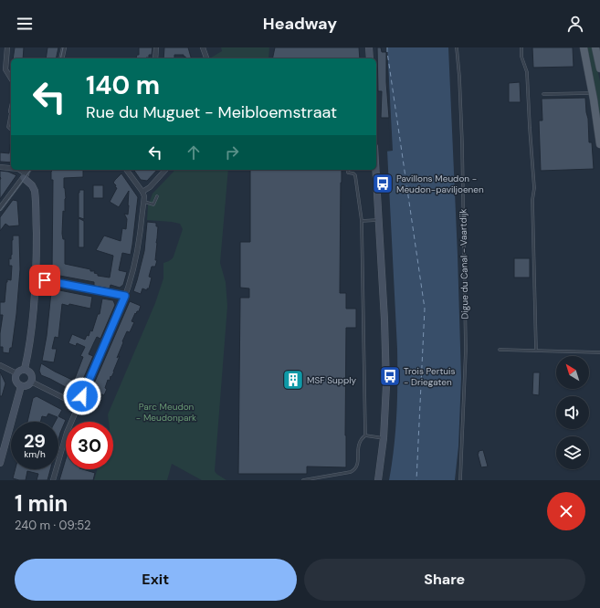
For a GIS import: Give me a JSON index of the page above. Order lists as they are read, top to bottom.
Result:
{
  "streets": {
    "lane": ["Digue du Canal - Vaartdijk"]
  },
  "parks": ["Parc Meudon - Meudonpark"],
  "places": {
    "bus stop": ["Pavillons Meudon - Meudon-paviljoenen", "Trois Pertuis - Driegaten"],
    "building": ["MSF Supply"]
  },
  "north": "top left",
  "page": {
    "header": "Headway",
    "turn": ["140 m", "Rue du Muguet - Meibloemstraat"],
    "speed": "29 km/h",
    "limit": "30",
    "heading": ["1 min", "240 m · 09:52"],
    "buttons": ["Exit", "Share"]
  }
}
